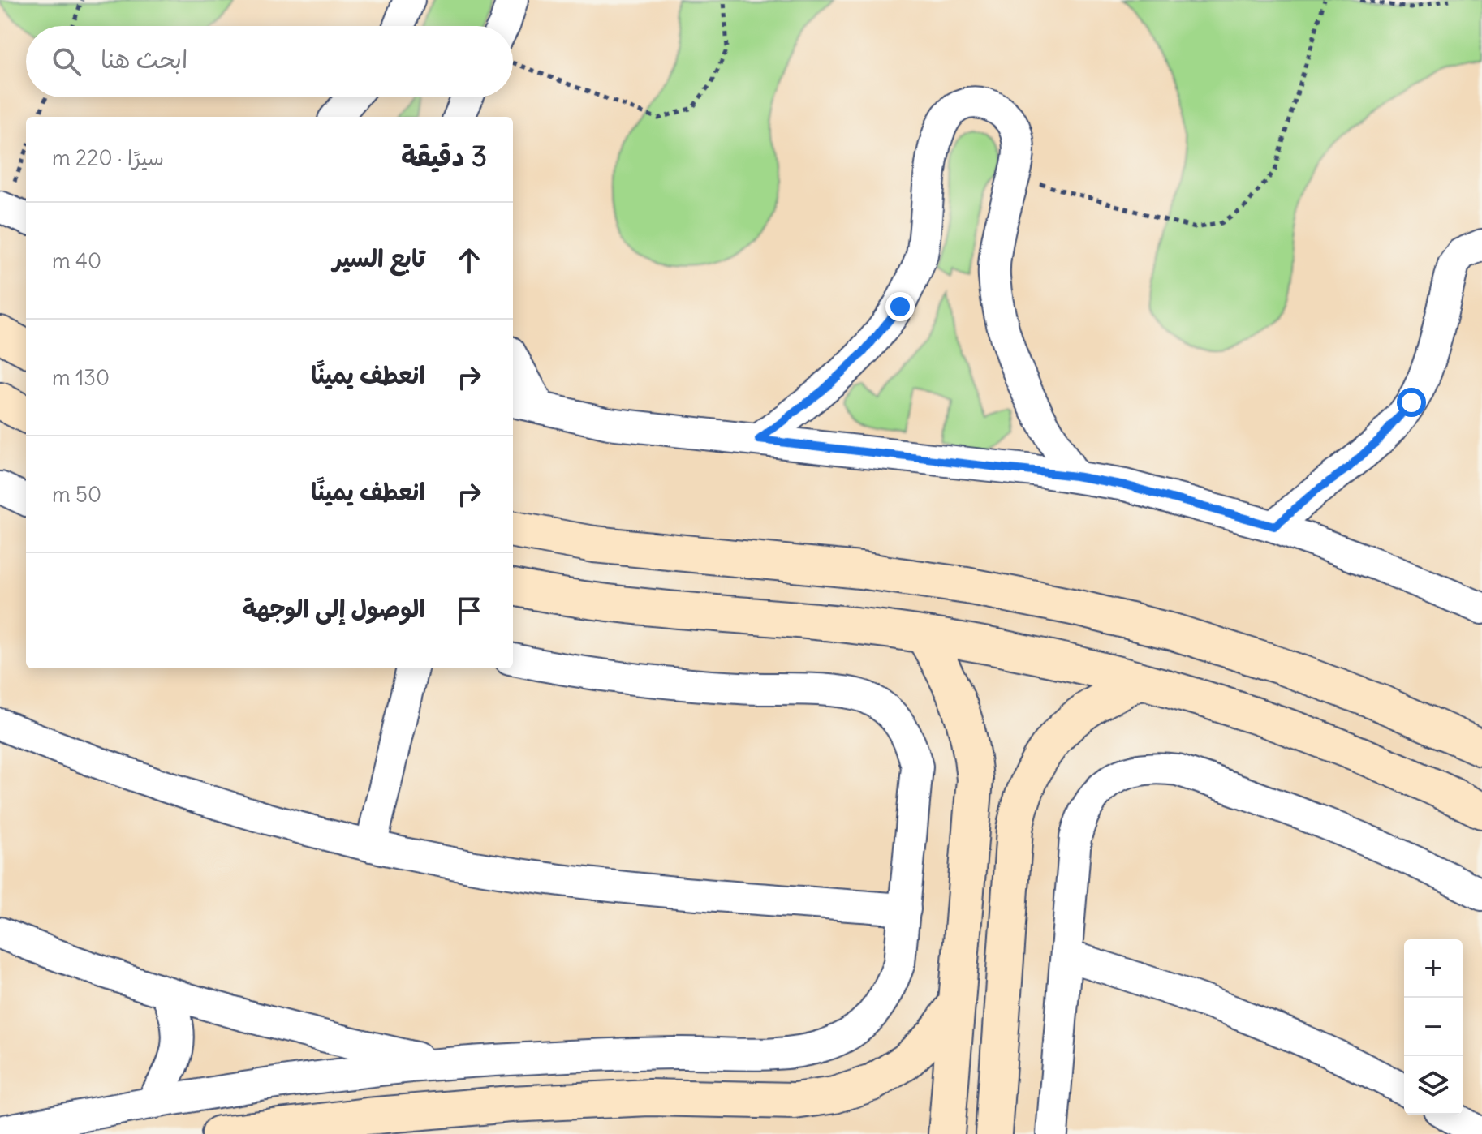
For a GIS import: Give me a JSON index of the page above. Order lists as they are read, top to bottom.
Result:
{
  "page": {
    "search": "ابحث هنا",
    "heading": ["3 دقيقة", "سيرًا · 220 m"],
    "list": [
      ["تابع السير", "40 m"],
      ["انعطف يمينًا", "130 m"],
      ["انعطف يمينًا", "50 m"],
      "الوصول إلى الوجهة"
    ],
    "map_buttons": ["+", "−"]
  }
}
